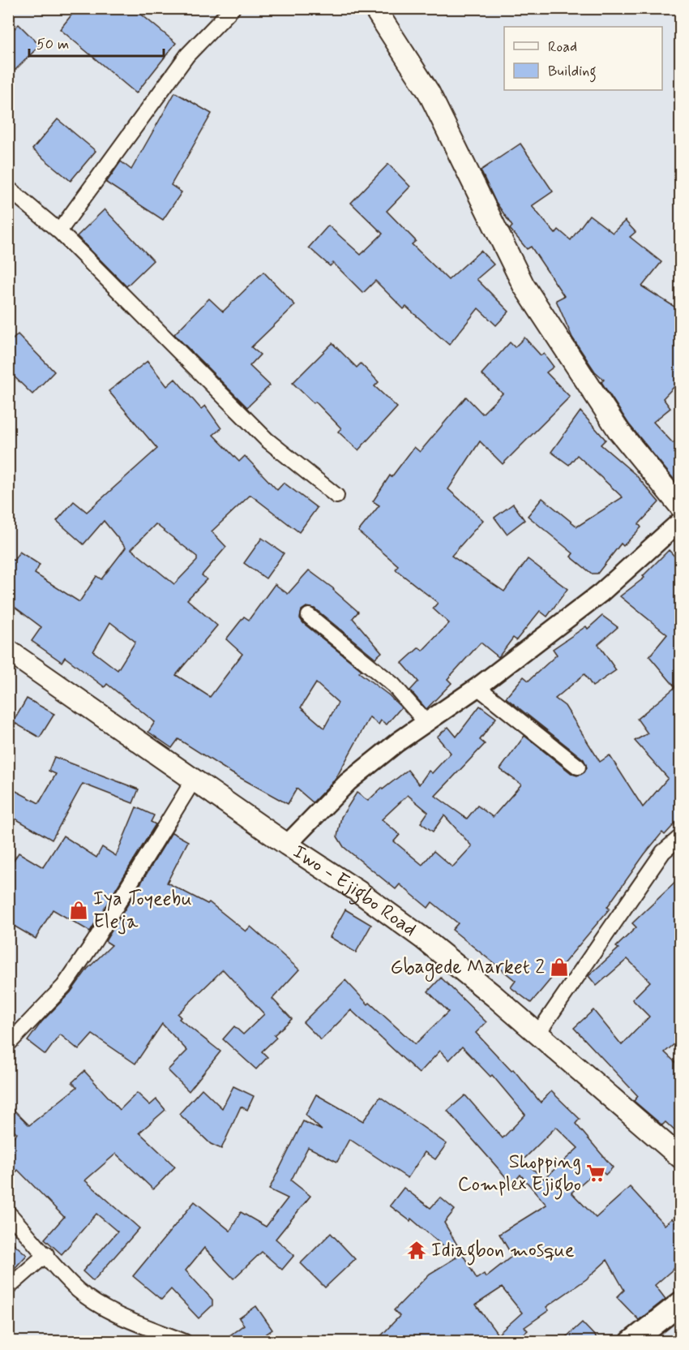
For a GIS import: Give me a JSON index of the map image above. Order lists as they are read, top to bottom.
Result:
{
  "streets": {
    "main road": ["Iwo - Ejigbo Road"]
  },
  "places": {
    "shop": ["Iya Toyeebu Eleja", "Gbagede Market 2"],
    "supermarket": ["Shopping Complex Ejigbo"],
    "temple": ["Idiagbon mosque"]
  },
  "legend": ["Road", "Building"],
  "scale_bar": "50 m"
}
